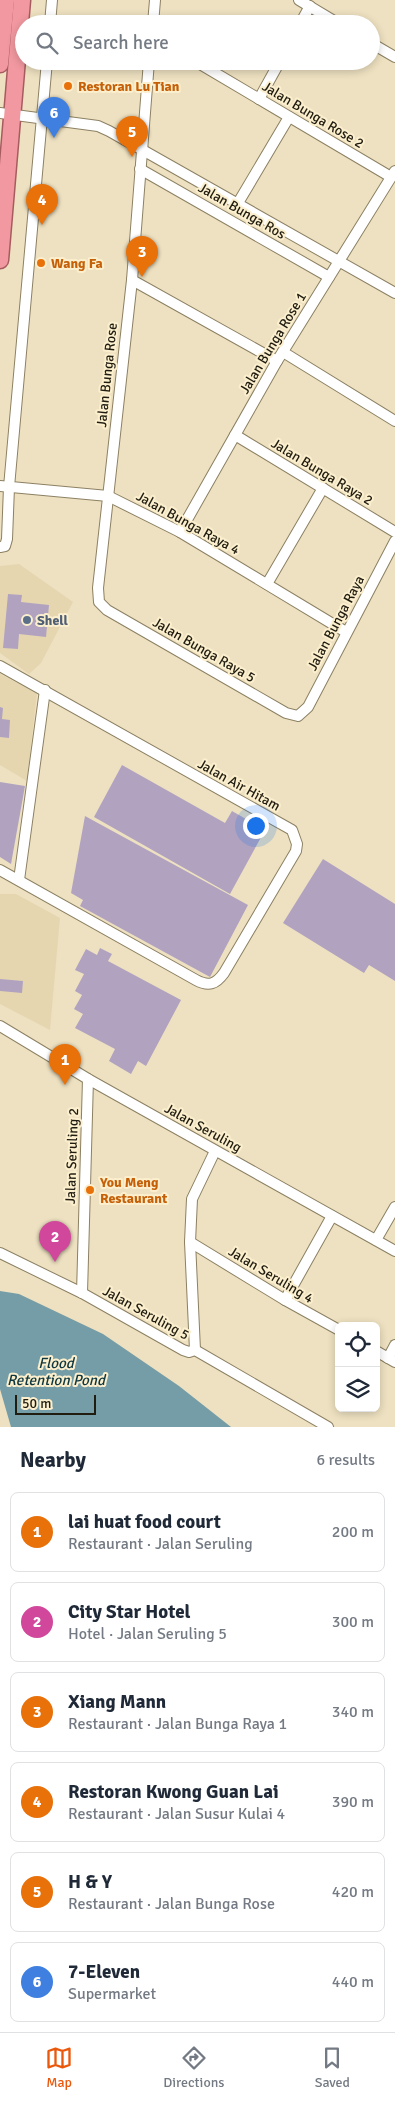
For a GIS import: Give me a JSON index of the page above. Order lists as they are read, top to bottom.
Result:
{
  "streets": {
    "street": [
      "Jalan Bunga Rose 2",
      "Jalan Bunga Ros",
      "Jalan Bunga Rose 1",
      "Jalan Bunga Rose",
      "Jalan Bunga Raya 2",
      "Jalan Bunga Raya 4",
      "Jalan Bunga Raya",
      "Jalan Bunga Raya 5",
      "Jalan Air Hitam",
      "Jalan Seruling",
      "Jalan Seruling 2",
      "Jalan Seruling 4",
      "Jalan Seruling 5"
    ]
  },
  "crossings": [
    ["Jalan Bunga Rose 2", "Jalan Bunga Rose 1"],
    ["Jalan Bunga Ros", "Jalan Bunga Rose 1"],
    ["Jalan Bunga Ros", "Jalan Bunga Rose"],
    ["Jalan Bunga Rose 1", "Jalan Bunga Raya 2"],
    ["Jalan Bunga Rose 1", "Jalan Bunga Raya 4"],
    ["Jalan Bunga Rose", "Jalan Bunga Raya 4"],
    ["Jalan Bunga Rose", "Jalan Bunga Raya 5"],
    ["Jalan Bunga Raya 4", "Jalan Bunga Raya"],
    ["Jalan Bunga Raya", "Jalan Bunga Raya 5"],
    ["Jalan Seruling", "Jalan Seruling 2"],
    ["Jalan Seruling 2", "Jalan Seruling 5"]
  ],
  "water": ["Flood Retention Pond"],
  "places": [
    "Restoran Lu Tian",
    "Wang Fa",
    "Shell",
    "You Meng Restaurant"
  ],
  "scale_bar": "50 m",
  "page": {
    "search": "Search here",
    "pins": [
      "6",
      "5",
      "4",
      "3",
      "1",
      "2"
    ],
    "scale": "50 m",
    "heading": ["Nearby", "6 results"],
    "list": [
      {
        "mark": "1",
        "name": "lai huat food court",
        "note": "Restaurant · Jalan Seruling",
        "value": "200 m"
      },
      {
        "mark": "2",
        "name": "City Star Hotel",
        "note": "Hotel · Jalan Seruling 5",
        "value": "300 m"
      },
      {
        "mark": "3",
        "name": "Xiang Mann",
        "note": "Restaurant · Jalan Bunga Raya 1",
        "value": "340 m"
      },
      {
        "mark": "4",
        "name": "Restoran Kwong Guan Lai",
        "note": "Restaurant · Jalan Susur Kulai 4",
        "value": "390 m"
      },
      {
        "mark": "5",
        "name": "H & Y",
        "note": "Restaurant · Jalan Bunga Rose",
        "value": "420 m"
      },
      {
        "mark": "6",
        "name": "7-Eleven",
        "note": "Supermarket",
        "value": "440 m"
      }
    ],
    "nav": ["Map", "Directions", "Saved"]
  }
}
